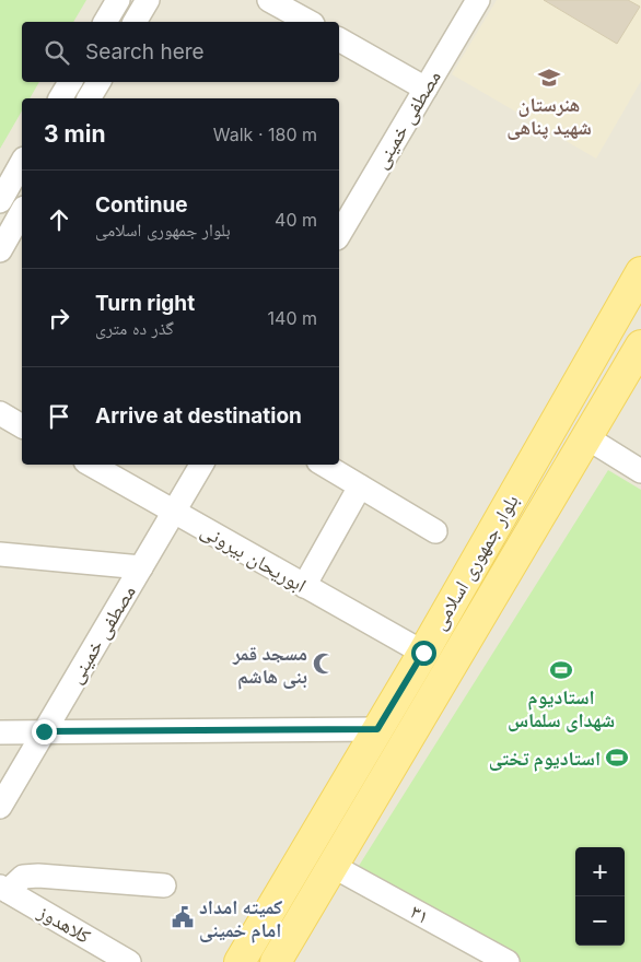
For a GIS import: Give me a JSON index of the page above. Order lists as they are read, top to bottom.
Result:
{
  "streets": {
    "main road": ["بلوار جمهوری اسلامی"],
    "street": [
      "مصطفی خمینی",
      "ابوریحان بیرونی",
      "۳۱",
      "کلاهدوز"
    ]
  },
  "crossings": [
    ["مصطفی خمینی", "ابوریحان بیرونی"],
    ["ابوریحان بیرونی", "بلوار جمهوری اسلامی"],
    ["بلوار جمهوری اسلامی", "۳۱"]
  ],
  "places": {
    "school or university": ["هنرستان شهید پناهی"],
    "mosque": ["مسجد قمر بنی هاشم"],
    "sports": ["استادیوم شهدای سلماس", "استادیوم تختی"],
    "public building": ["کمیته امداد امام خمینی"]
  },
  "page": {
    "search": "Search here",
    "heading": ["3 min", "Walk · 180 m"],
    "list": [
      ["Continue", "بلوار جمهوری اسلامی", "40 m"],
      ["Turn right", "گذر ده متری", "140 m"],
      "Arrive at destination"
    ],
    "map_buttons": ["+", "−"]
  }
}
